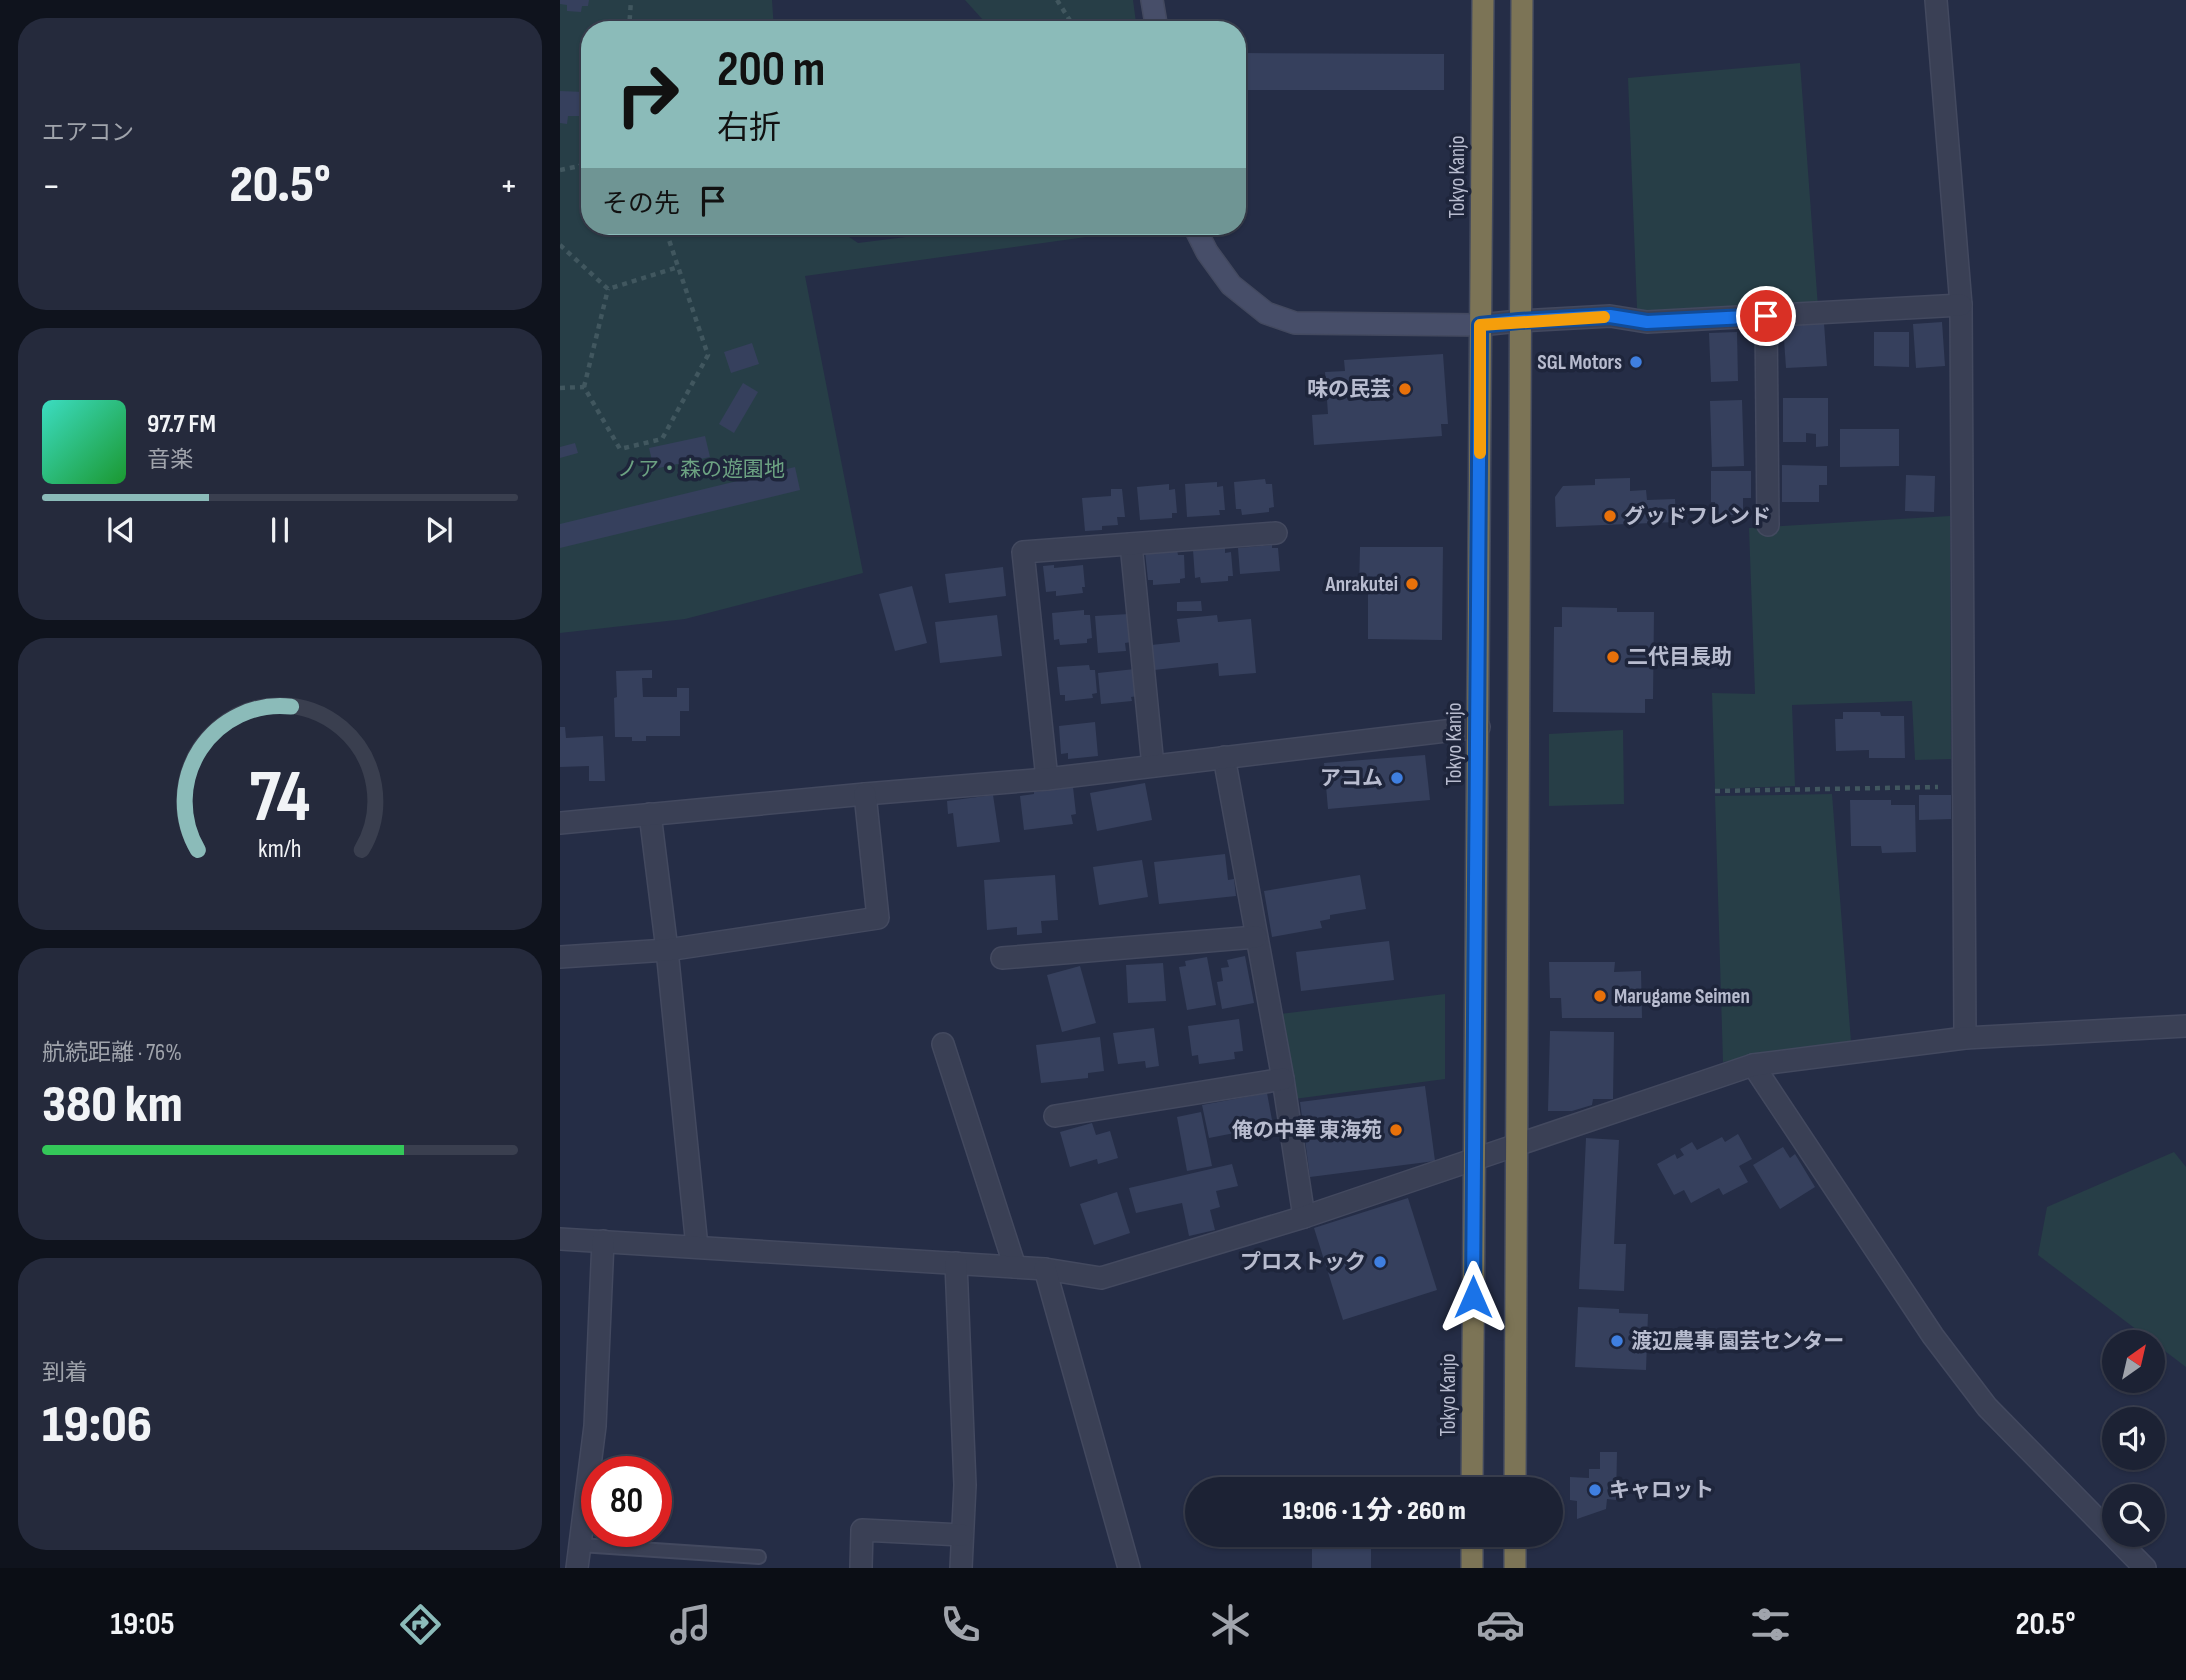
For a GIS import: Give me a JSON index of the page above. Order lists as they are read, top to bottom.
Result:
{
  "streets": {
    "highway": ["Tokyo Kanjo"]
  },
  "parks": ["ノア・森の遊園地"],
  "places": [
    "SGL Motors",
    "味の民芸",
    "グッドフレンド",
    "Anrakutei",
    "二代目長助",
    "アコム",
    "Marugame Seimen",
    "俺の中華 東海苑",
    "プロストック",
    "渡辺農事 園芸センター",
    "キャロット"
  ],
  "north": "top right",
  "page": {
    "tile": [
      "エアコン",
      ["航続距離 · 76%", "380 km"],
      ["到着", "19:06"]
    ],
    "turn": ["200 m", "右折"],
    "heat": ["−", "20.5°", "+"],
    "then": "その先",
    "song": ["97.7 FM", "音楽"],
    "limit": "80",
    "trip": "19:06 · 1 分 · 260 m",
    "tabs": ["19:05", "20.5°"],
    "gauge": ["74", "km/h"]
  }
}
